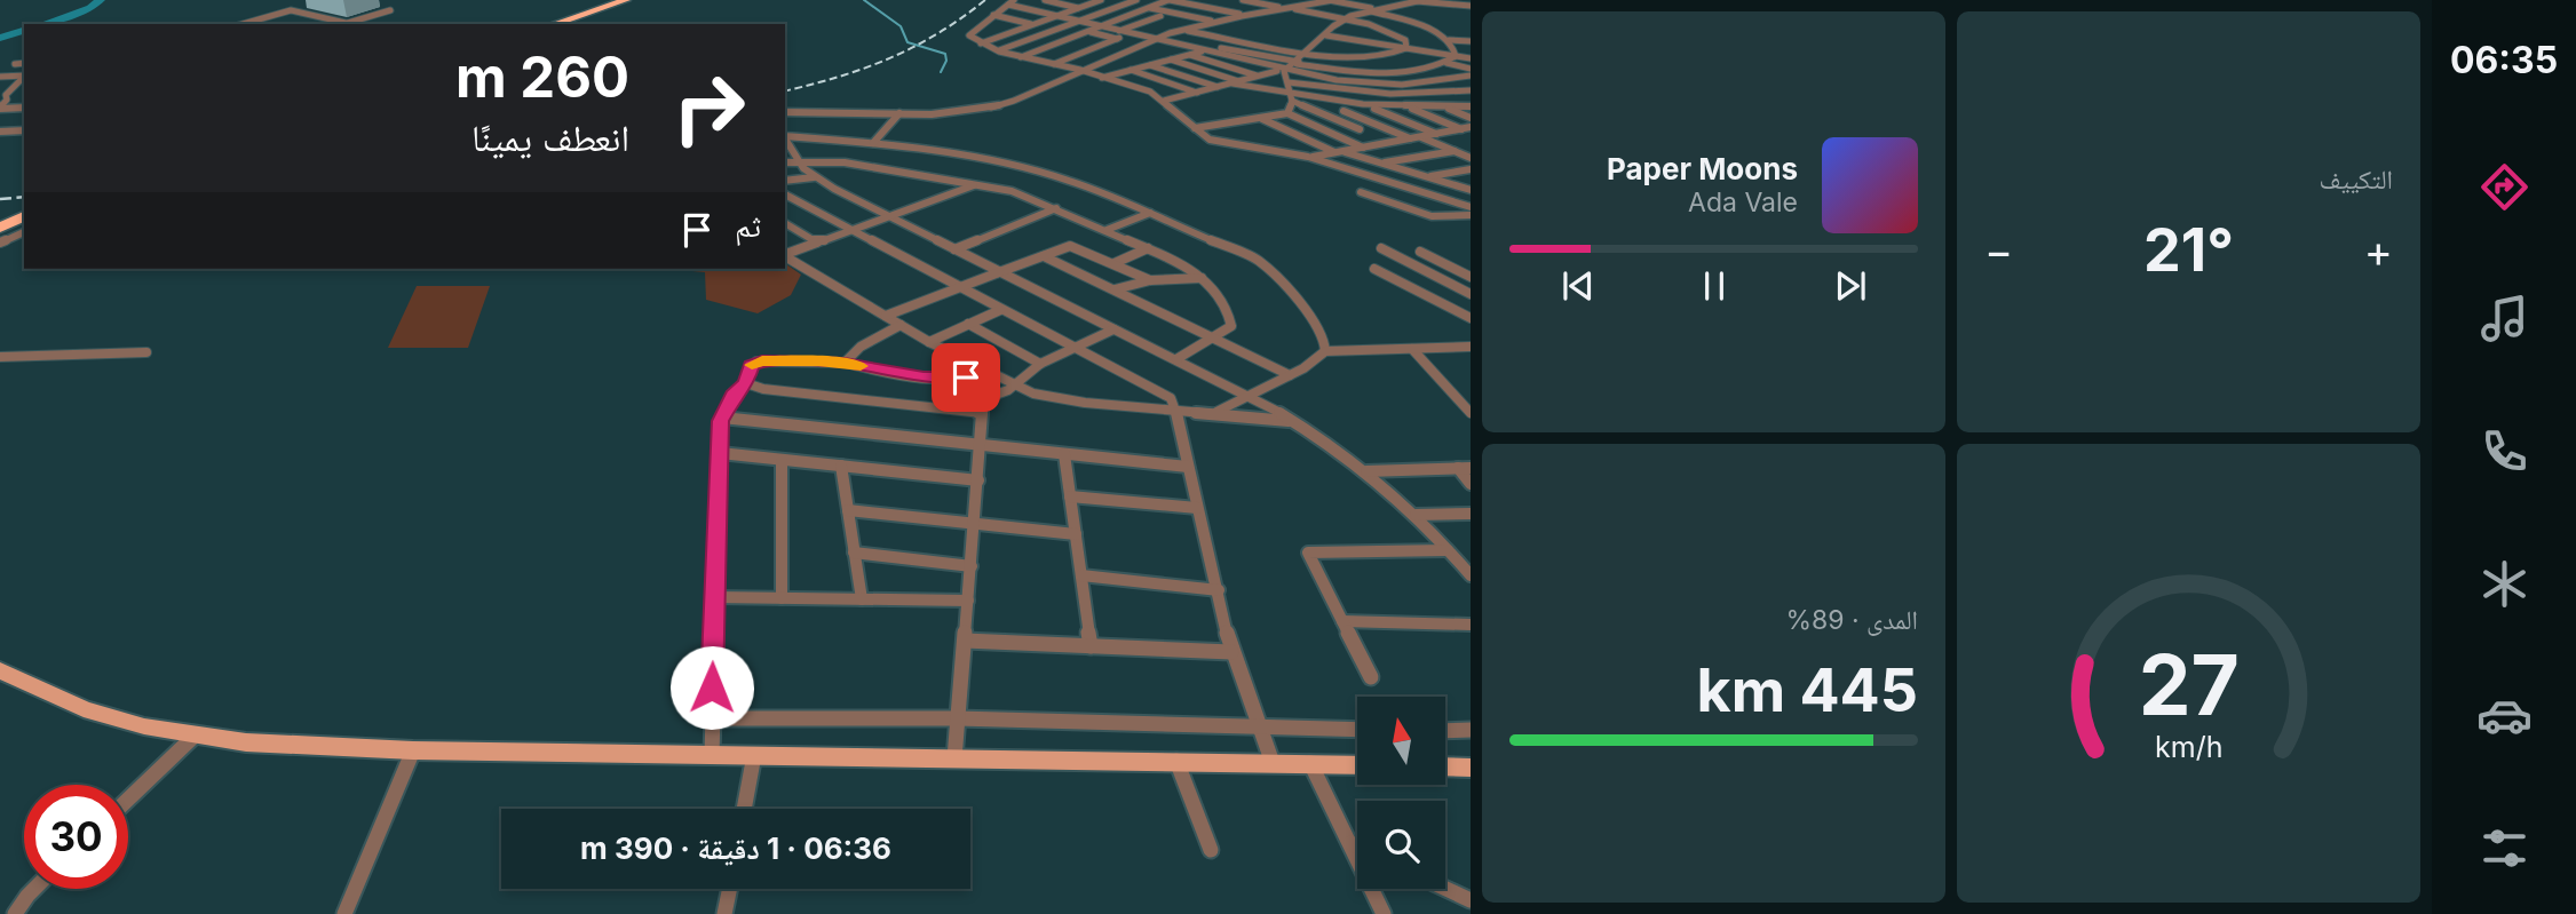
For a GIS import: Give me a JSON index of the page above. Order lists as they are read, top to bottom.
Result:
{
  "north": "top",
  "page": {
    "tabs": "06:35",
    "tile": [
      "التكييف",
      ["المدى · 89%", "445 km"]
    ],
    "turn": ["260 m", "انعطف يمينًا"],
    "song": ["Paper Moons", "Ada Vale"],
    "then": "ثم",
    "heat": ["−", "21°", "+"],
    "limit": "30",
    "trip": "06:36 · 1 دقيقة · 390 m",
    "gauge": ["27", "km/h"]
  }
}
